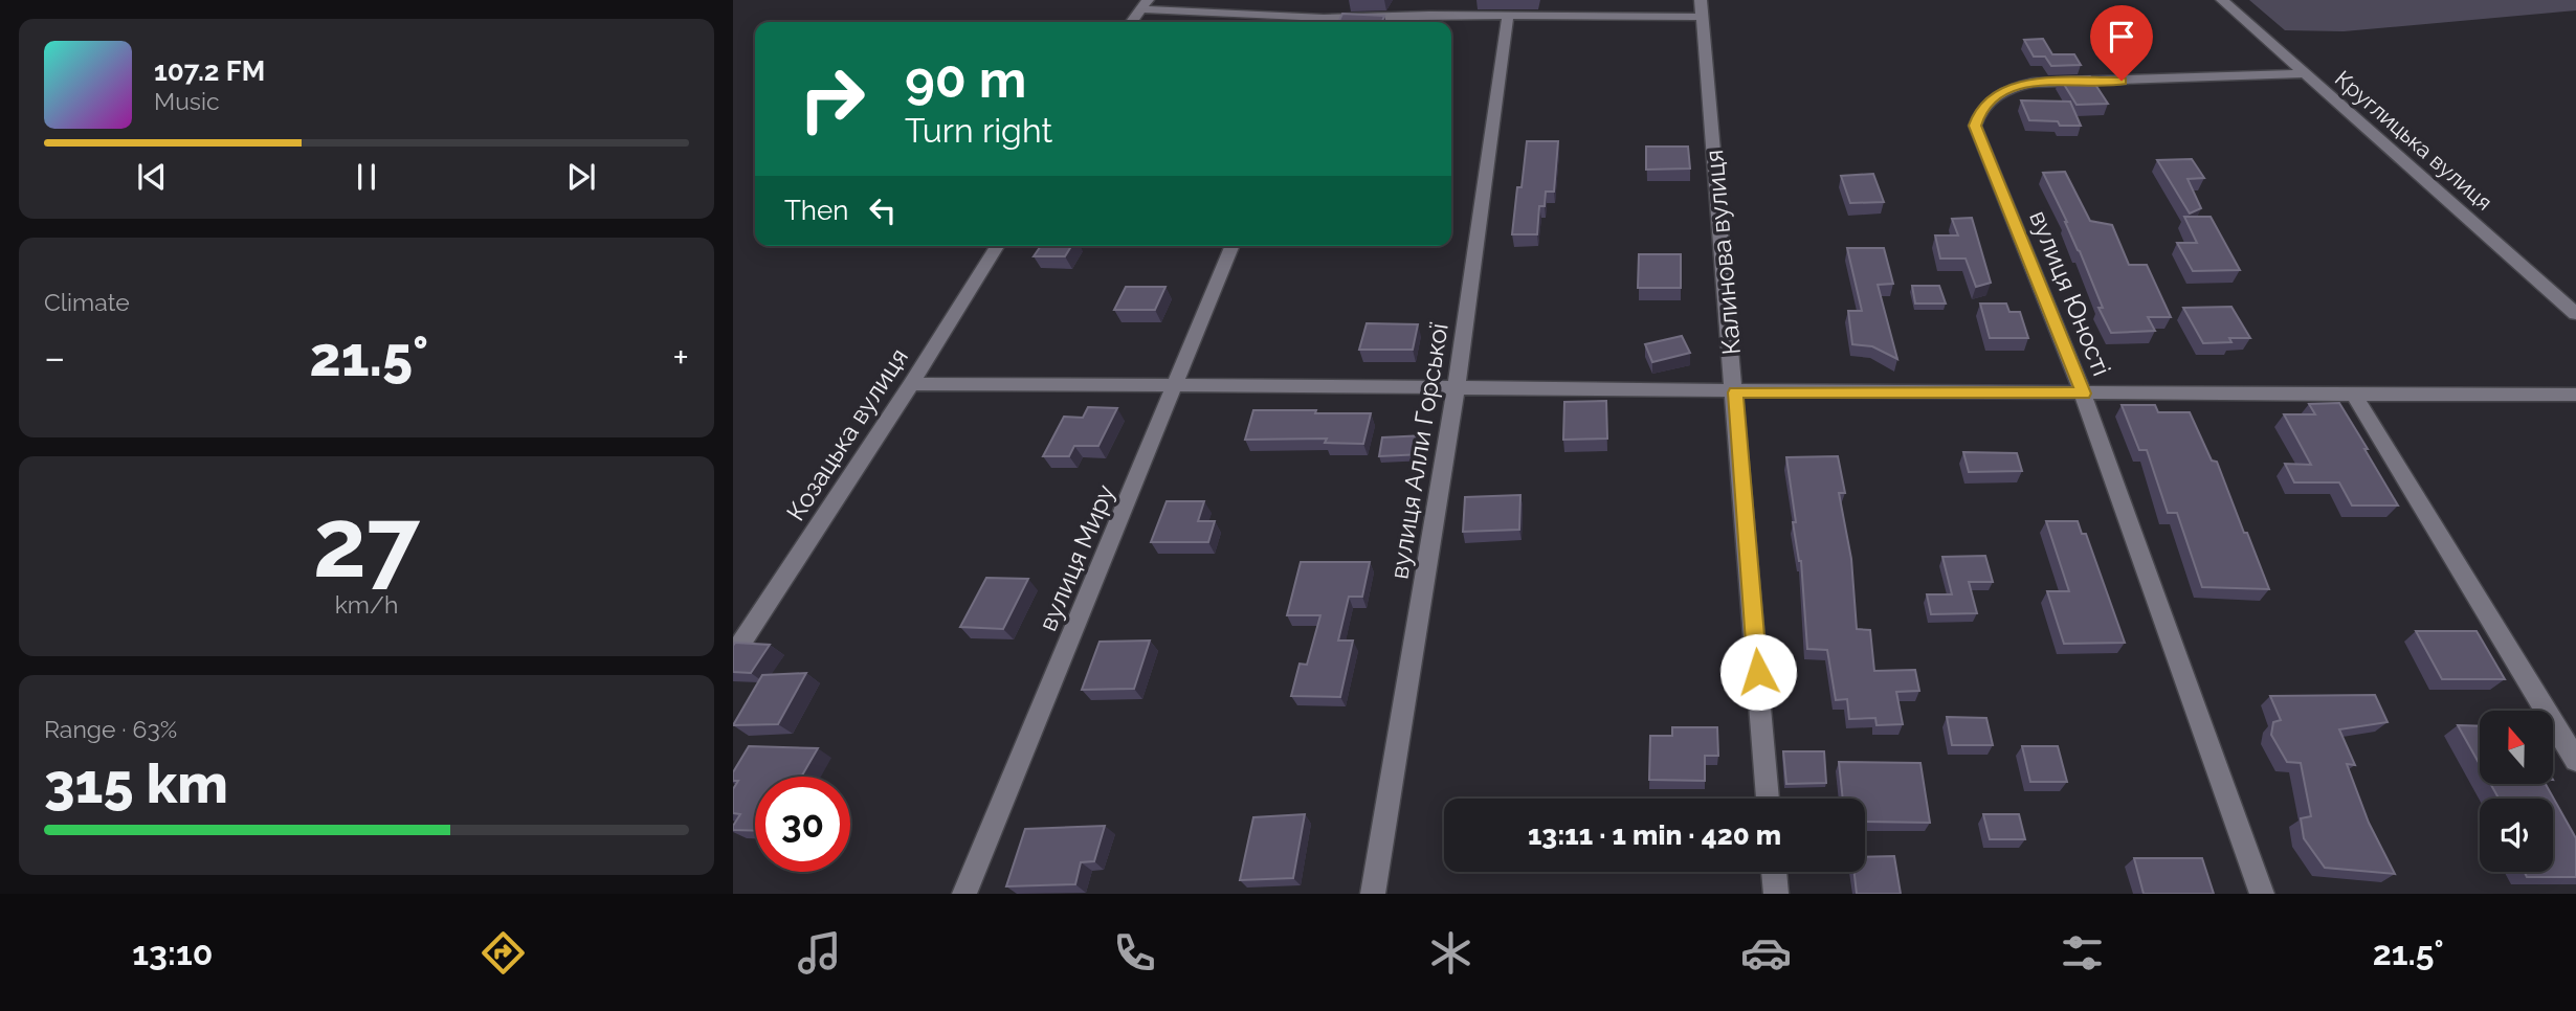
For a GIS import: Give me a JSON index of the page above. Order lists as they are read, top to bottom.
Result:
{
  "streets": {
    "street": [
      "Круглицька вулиця",
      "Калинова вулиця",
      "вулиця Юності",
      "Козацька вулиця",
      "вулиця Алли Горської",
      "вулиця Миру"
    ]
  },
  "crossings": [
    ["Круглицька вулиця", "вулиця Юності"]
  ],
  "north": "top",
  "page": {
    "turn": ["90 m", "Turn right"],
    "song": ["107.2 FM", "Music"],
    "then": "Then",
    "tile": [
      "Climate",
      ["27", "km/h"],
      ["Range · 63%", "315 km"]
    ],
    "heat": ["−", "21.5°", "+"],
    "limit": "30",
    "trip": "13:11 · 1 min · 420 m",
    "tabs": ["13:10", "21.5°"]
  }
}
